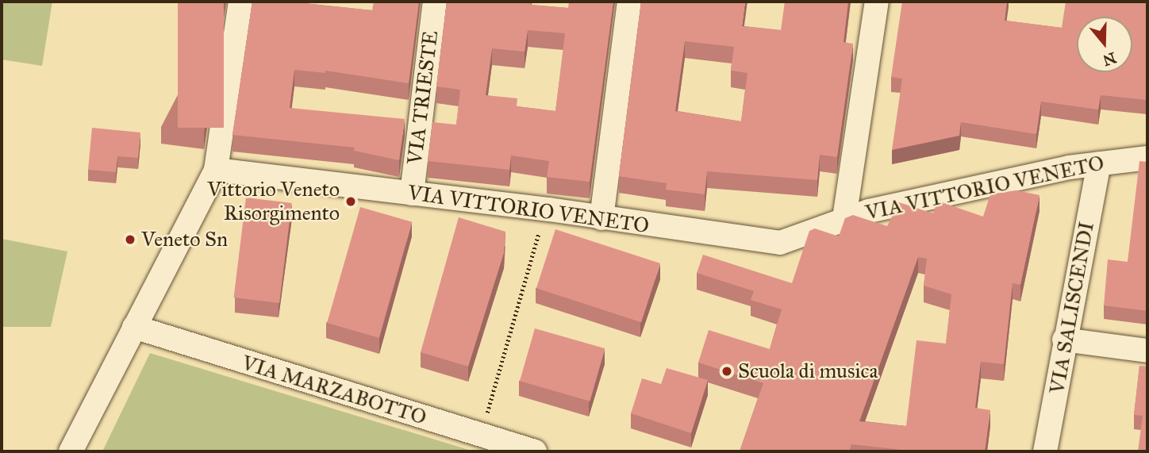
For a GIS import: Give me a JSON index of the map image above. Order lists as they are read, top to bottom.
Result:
{
  "streets": {
    "street": [
      "VIA TRIESTE",
      "VIA VITTORIO VENETO",
      "VIA SALISCENDI",
      "VIA MARZABOTTO"
    ]
  },
  "crossings": [
    ["VIA TRIESTE", "VIA VITTORIO VENETO"],
    ["VIA VITTORIO VENETO", "VIA SALISCENDI"]
  ],
  "places": ["Vittorio Veneto Risorgimento", "Veneto Sn", "Scuola di musica"],
  "north": "bottom"
}
